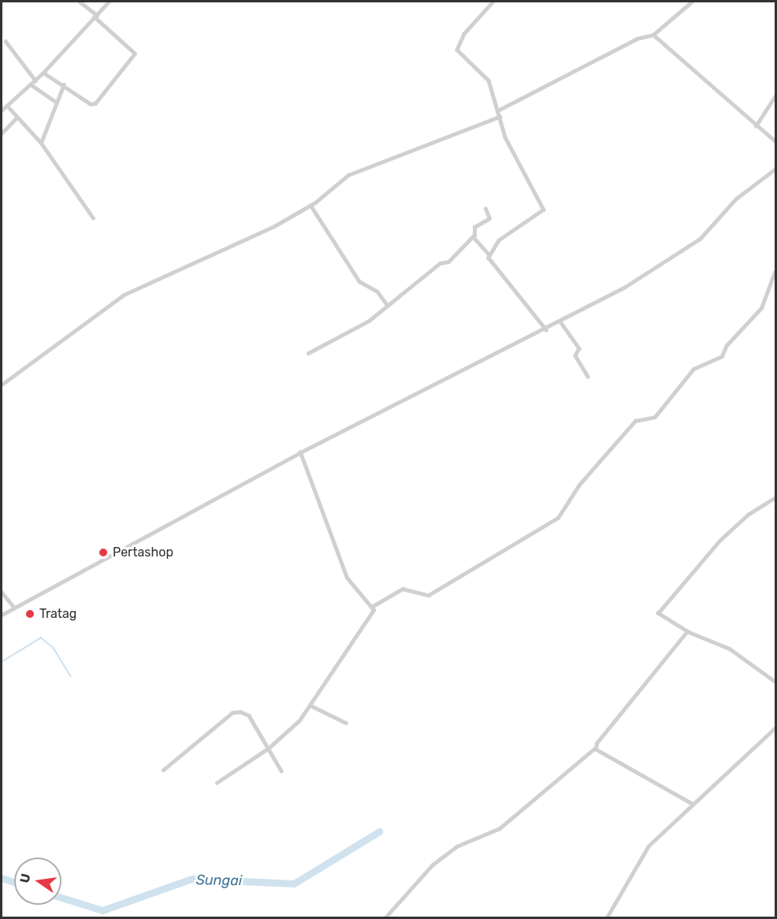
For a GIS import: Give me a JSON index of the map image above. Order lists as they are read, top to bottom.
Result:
{
  "water": ["Sungai"],
  "places": ["Pertashop", "Tratag"],
  "north": "left"
}
